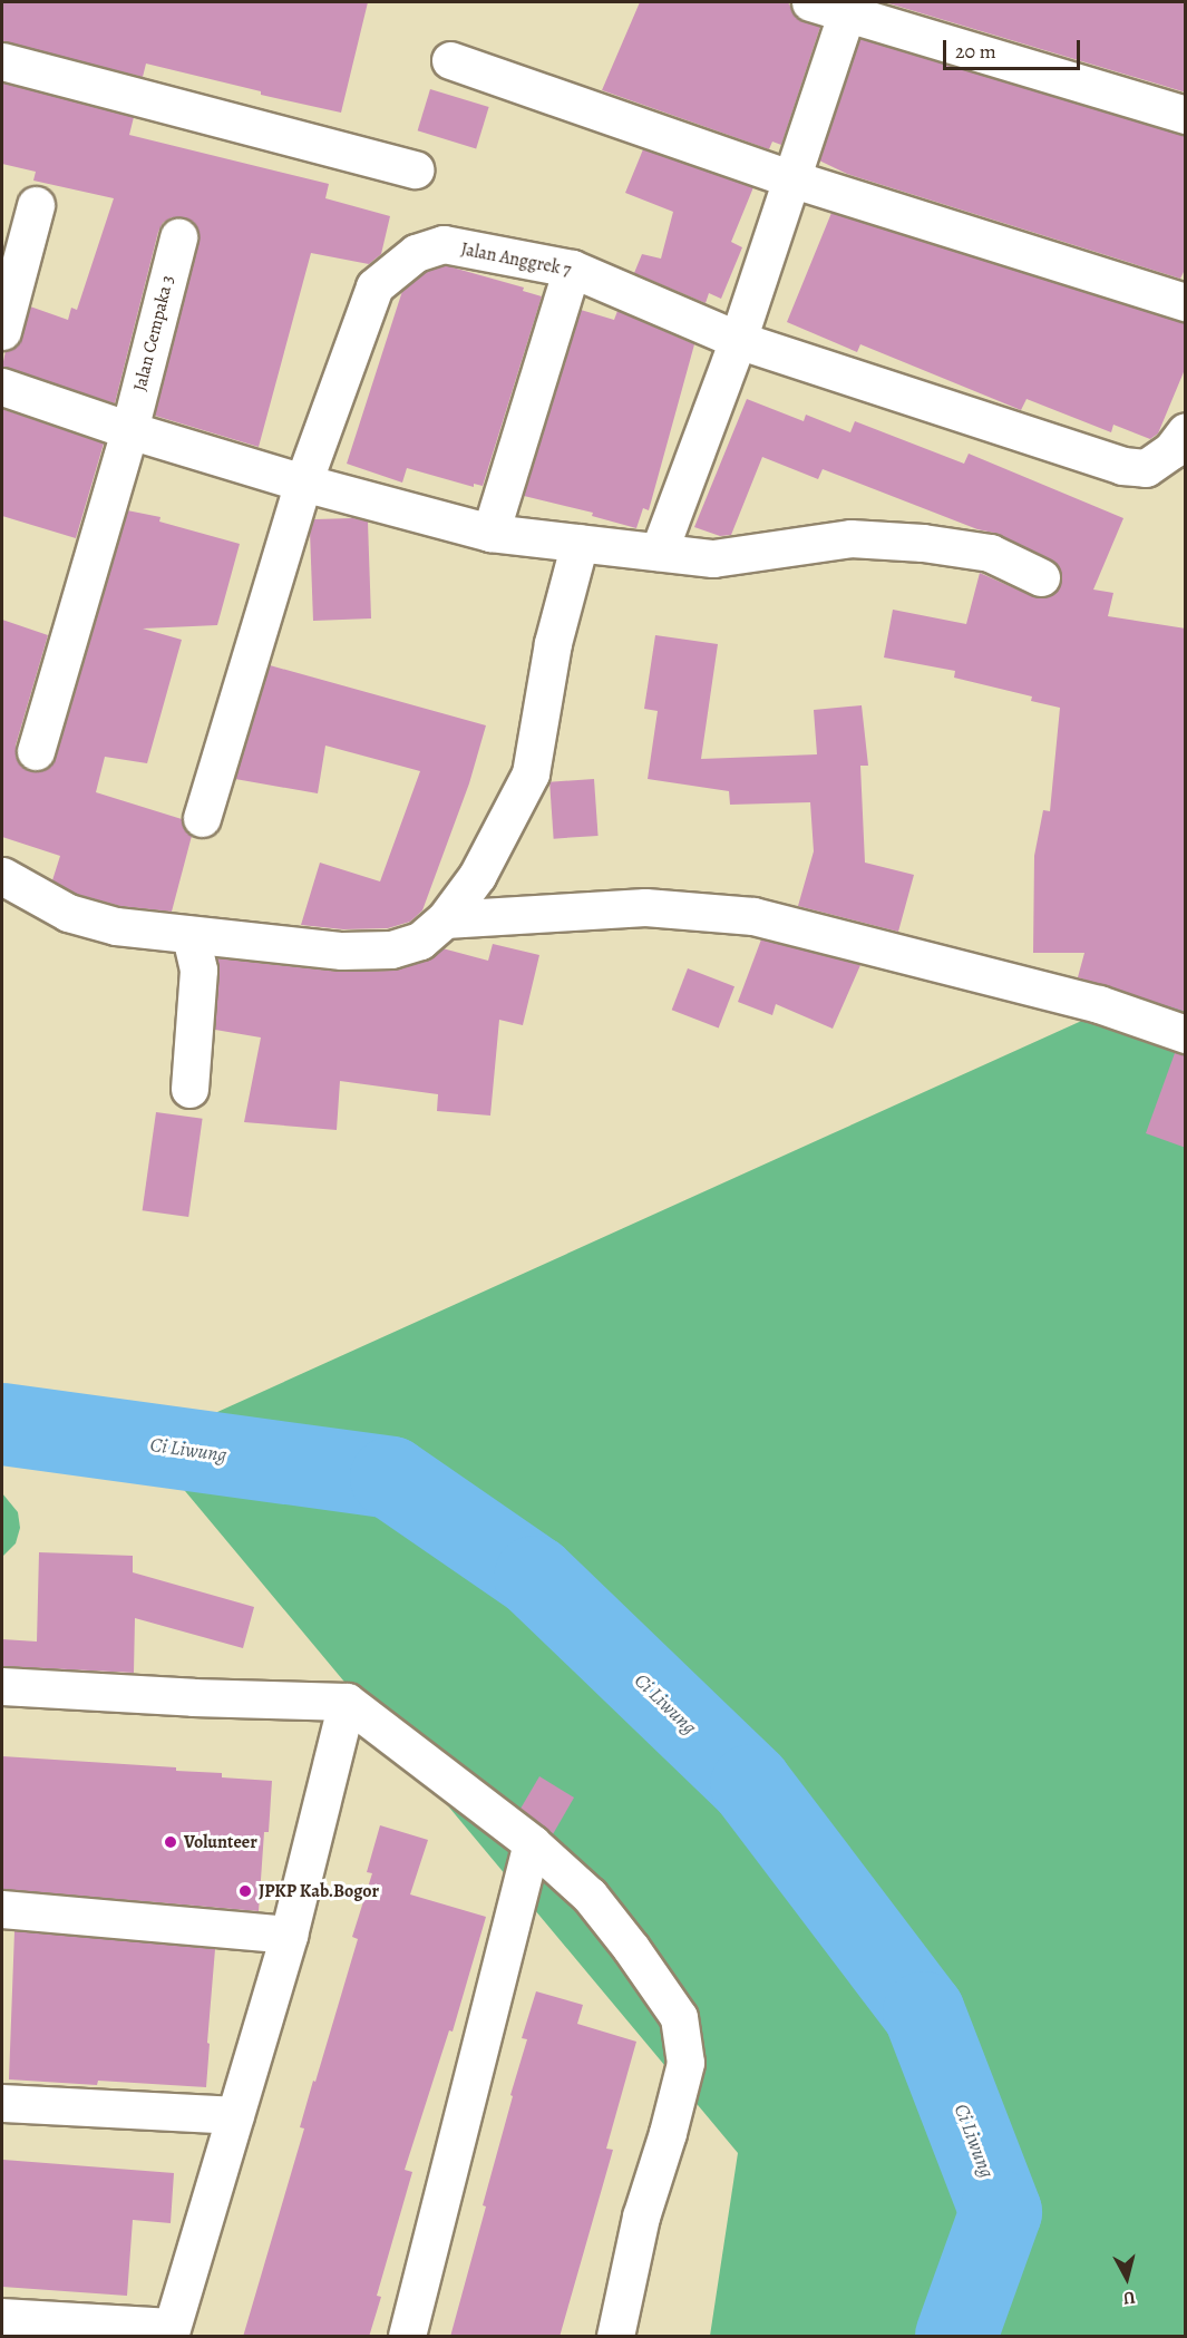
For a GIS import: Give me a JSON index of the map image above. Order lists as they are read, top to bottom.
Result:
{
  "streets": {
    "street": ["Jalan Anggrek 7", "Jalan Cempaka 3"]
  },
  "water": ["Ci Liwung"],
  "places": ["Volunteer", "JPKP Kab.Bogor"],
  "scale_bar": "20 m",
  "north": "bottom"
}
